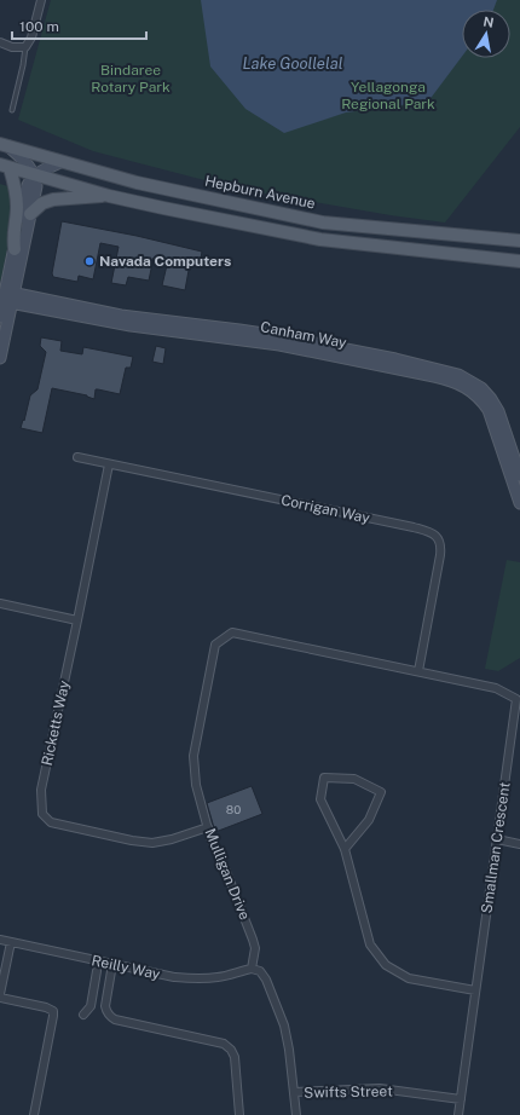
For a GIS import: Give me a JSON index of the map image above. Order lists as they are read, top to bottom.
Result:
{
  "streets": {
    "main road": ["Hepburn Avenue", "Canham Way"],
    "street": [
      "Corrigan Way",
      "Ricketts Way",
      "Smallman Crescent",
      "Mulligan Drive",
      "Reilly Way",
      "Swifts Street"
    ]
  },
  "crossings": [
    ["Corrigan Way", "Ricketts Way"],
    ["Corrigan Way", "Smallman Crescent"],
    ["Ricketts Way", "Mulligan Drive"],
    ["Smallman Crescent", "Mulligan Drive"],
    ["Smallman Crescent", "Swifts Street"],
    ["Mulligan Drive", "Reilly Way"]
  ],
  "water": ["Lake Goollelal"],
  "parks": ["Bindaree Rotary Park", "Yellagonga Regional Park"],
  "places": ["Navada Computers"],
  "house_numbers": ["80"],
  "scale_bar": "100 m",
  "north": "top"
}
